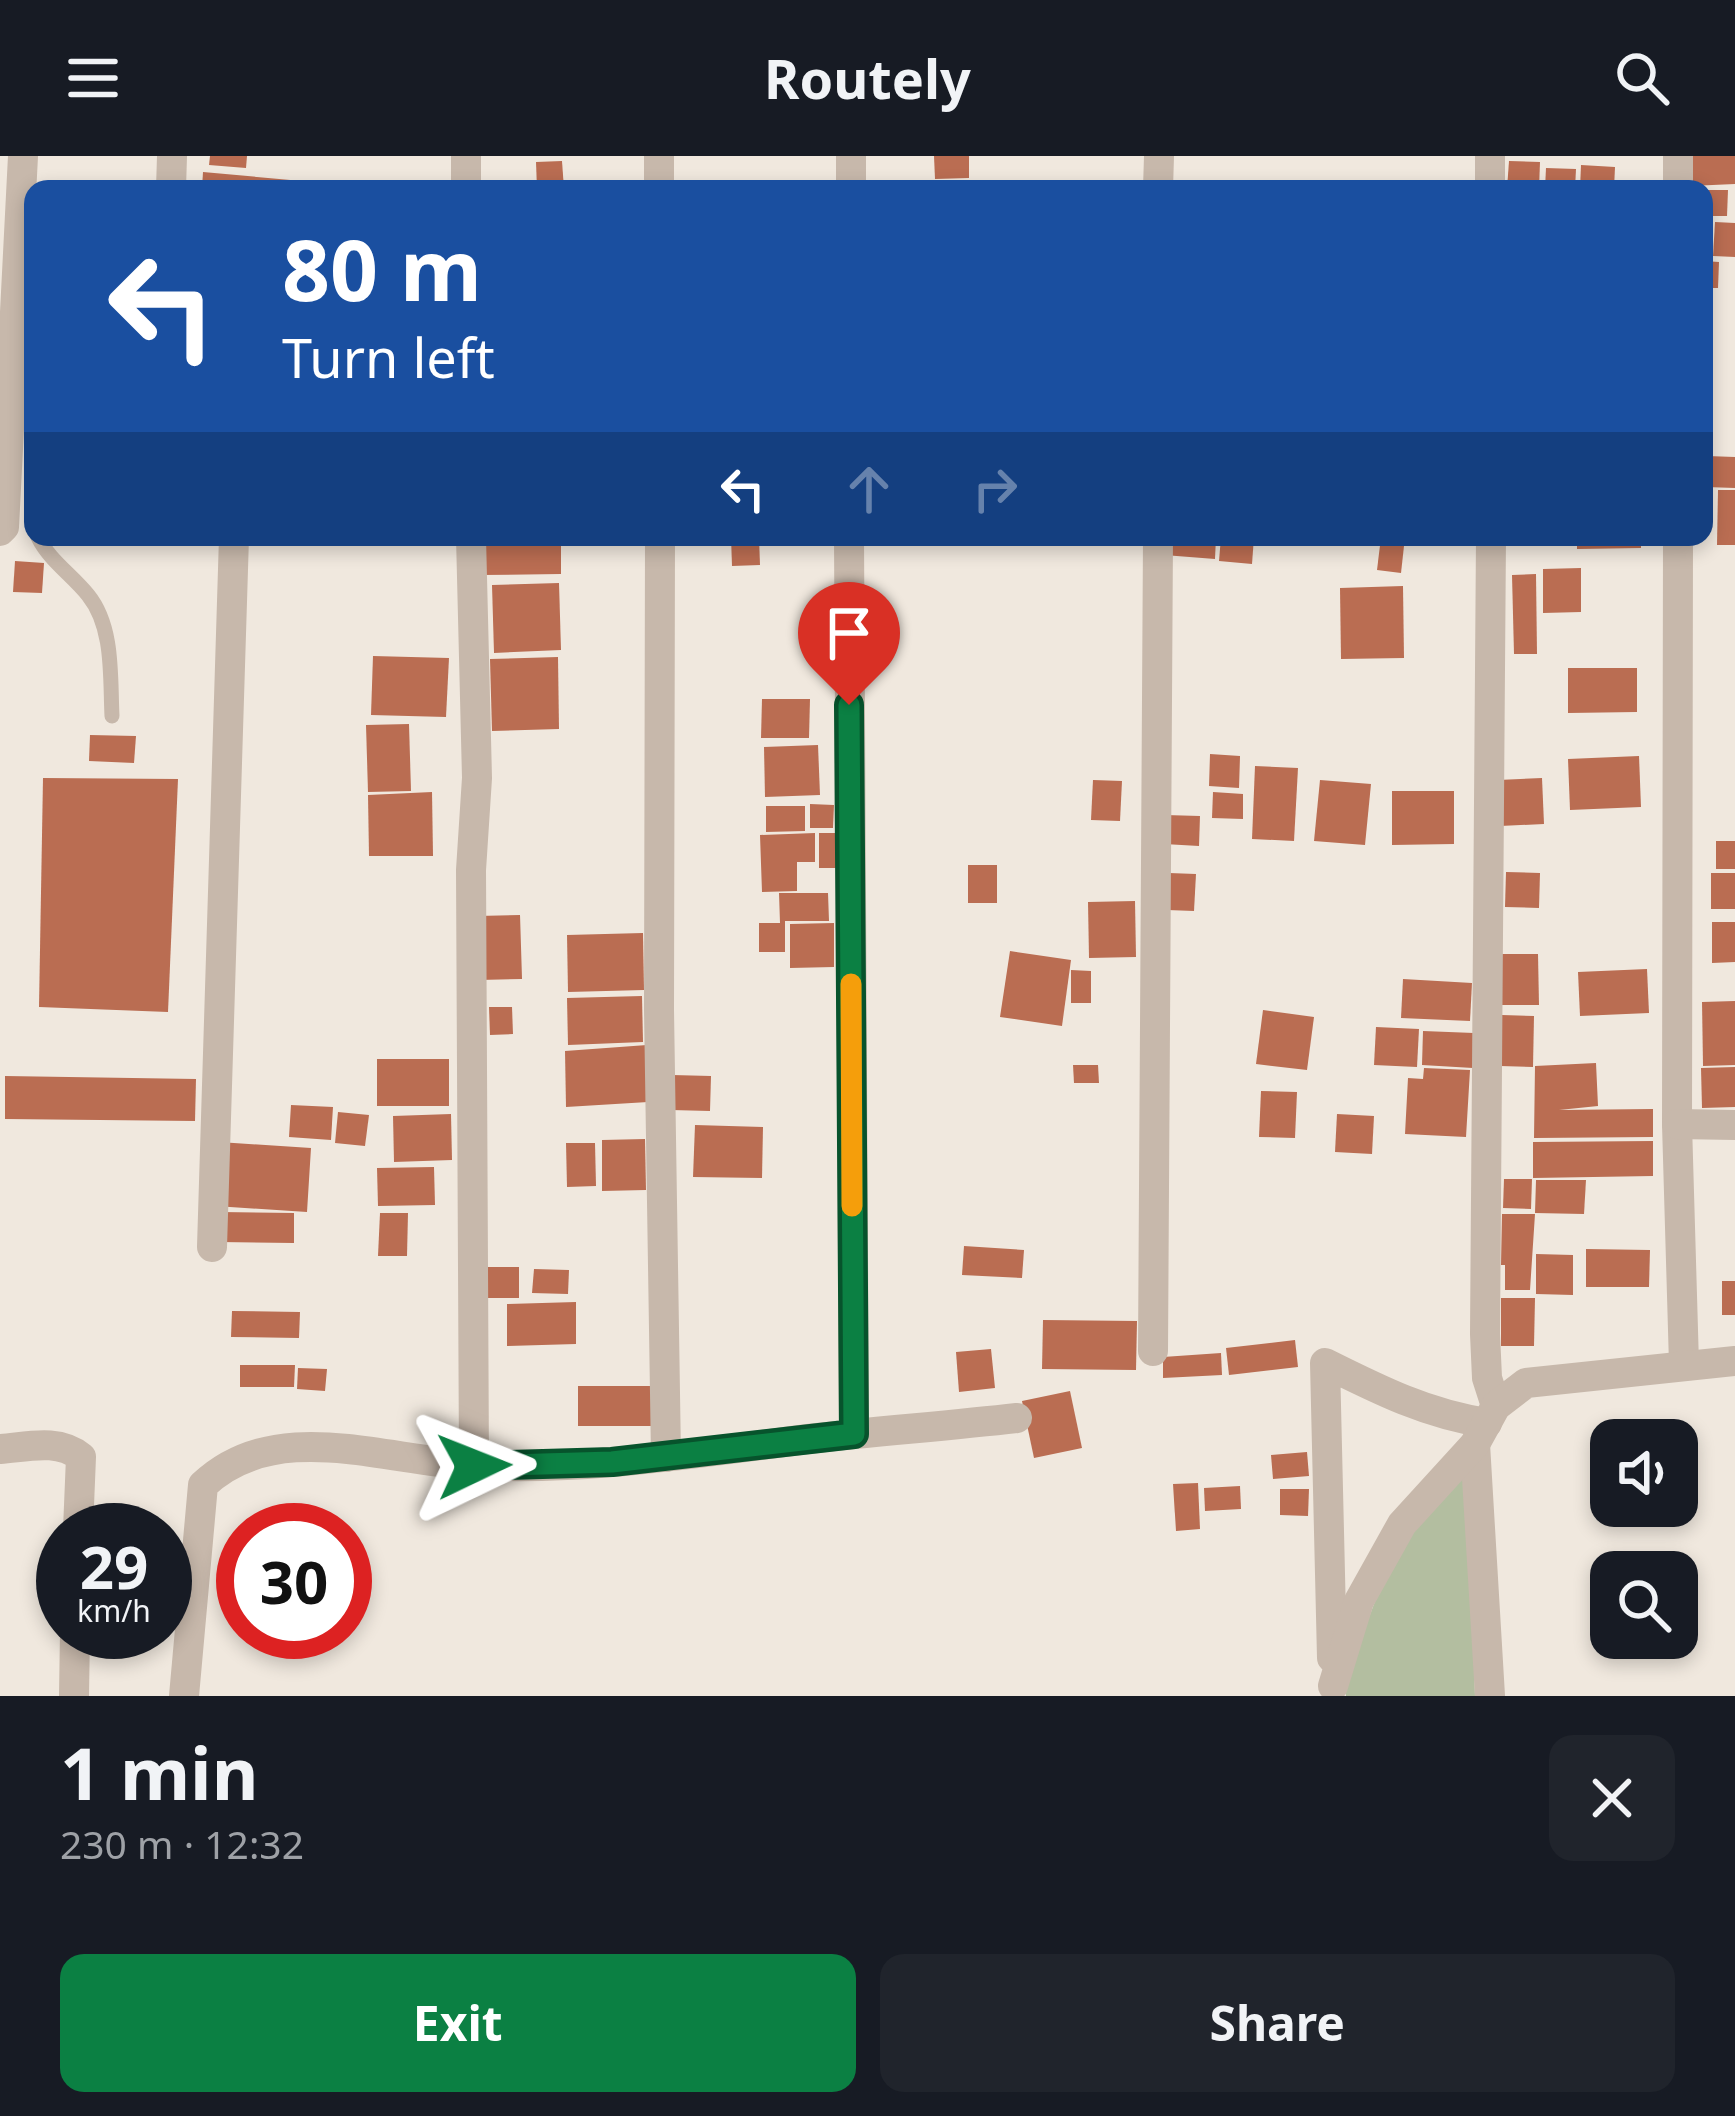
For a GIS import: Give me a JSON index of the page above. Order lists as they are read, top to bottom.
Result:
{
  "page": {
    "header": "Routely",
    "turn": ["80 m", "Turn left"],
    "speed": "29 km/h",
    "limit": "30",
    "heading": ["1 min", "230 m · 12:32"],
    "buttons": ["Exit", "Share"]
  }
}
